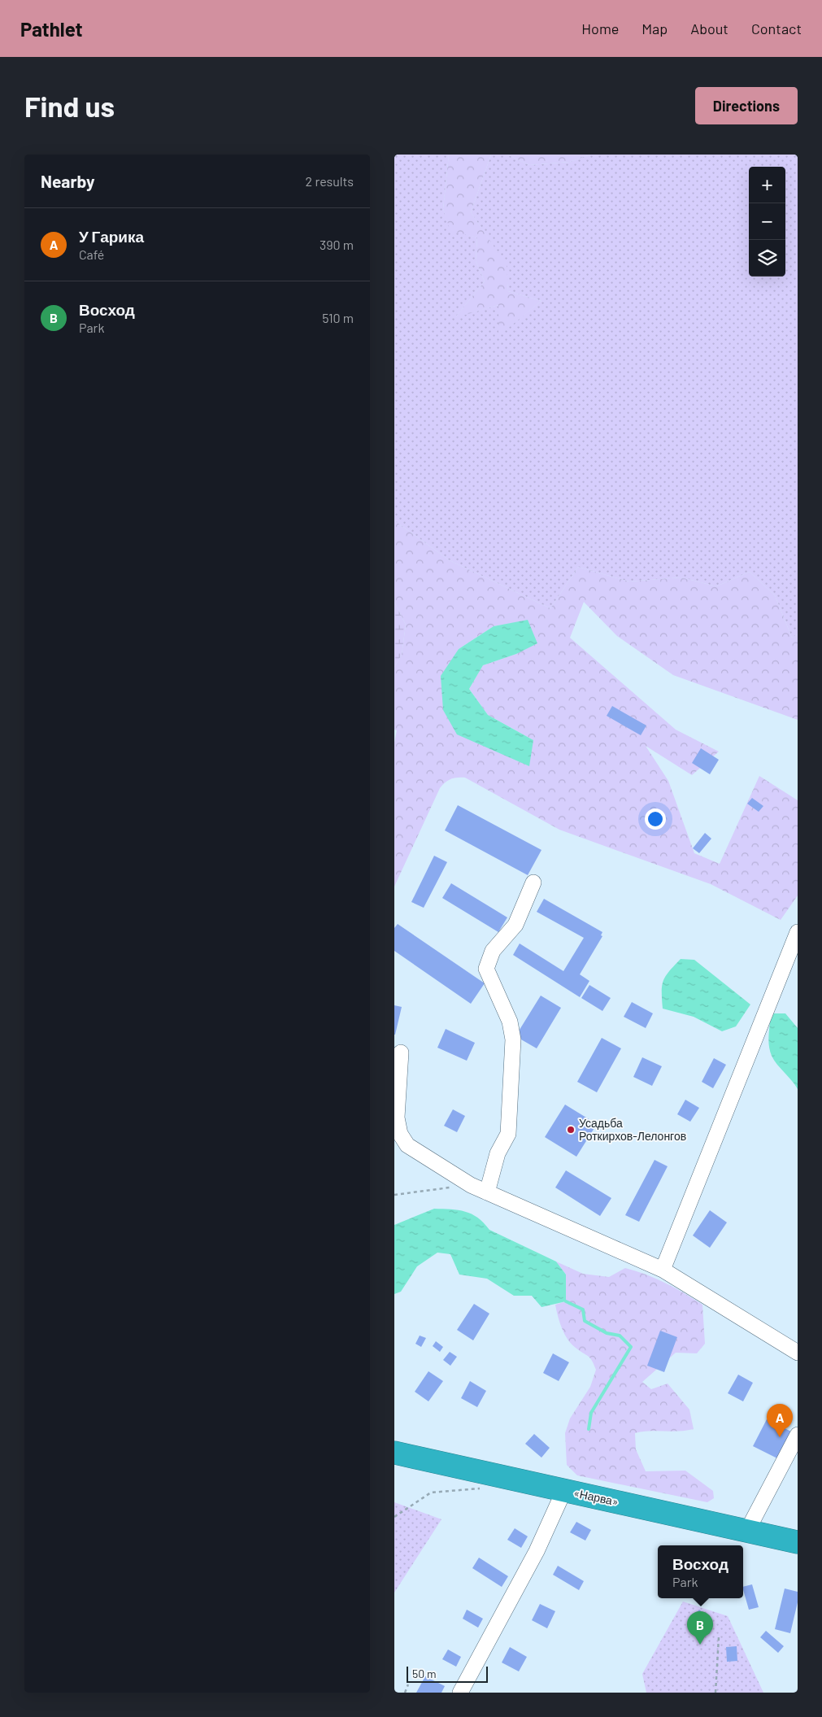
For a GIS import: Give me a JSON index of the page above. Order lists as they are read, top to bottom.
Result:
{
  "streets": {
    "highway": ["«Нарва»"]
  },
  "places": ["Усадьба Роткирхов-Лелонгов"],
  "scale_bar": "50 m",
  "page": {
    "header": "Pathlet",
    "nav": [
      "Home",
      "Map",
      "About",
      "Contact"
    ],
    "buttons": "Directions",
    "title": "Find us",
    "heading": ["Nearby", "2 results"],
    "map_buttons": ["+", "−"],
    "list": [
      {
        "mark": "A",
        "name": "У Гарика",
        "note": "Café",
        "value": "390 m"
      },
      {
        "mark": "B",
        "name": "Восход",
        "note": "Park",
        "value": "510 m"
      }
    ],
    "pins": ["A", "B"],
    "popup": ["Восход", "Park"],
    "scale": "50 m"
  }
}
